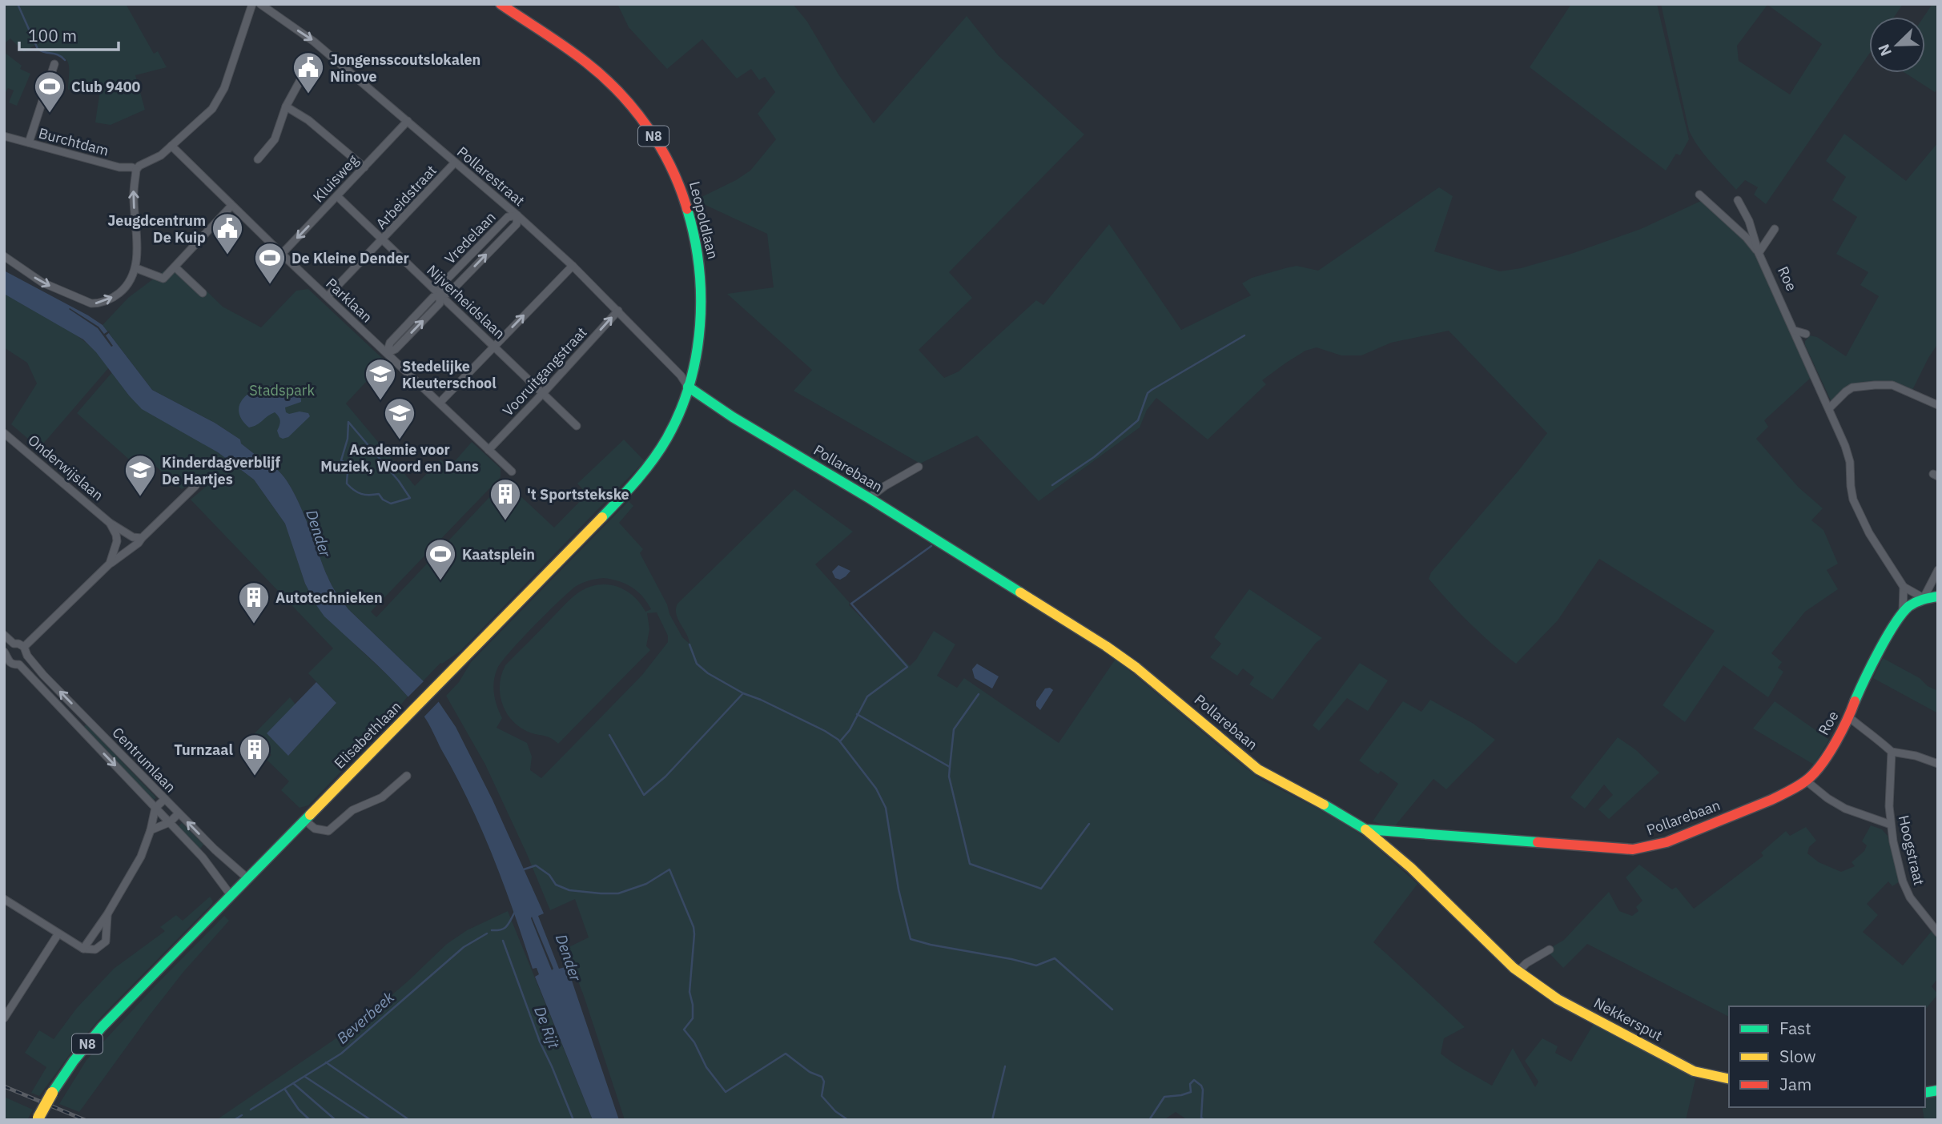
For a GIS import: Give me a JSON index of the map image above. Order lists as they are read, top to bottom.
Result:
{
  "streets": {
    "street": [
      "N8",
      "Burchtdam",
      "Pollarestraat",
      "Kluisweg",
      "Arbeidstraat",
      "Leopoldlaan",
      "Vredelaan",
      "Roe",
      "Parklaan",
      "Nijverheidslaan",
      "Vooruitgangstraat",
      "Onderwijslaan",
      "Pollarebaan",
      "Elisabethlaan",
      "Centrumlaan",
      "Hoogstraat",
      "Nekkersput"
    ]
  },
  "crossings": [
    ["Pollarestraat", "Kluisweg"],
    ["Pollarestraat", "Arbeidstraat"],
    ["Pollarestraat", "Leopoldlaan"],
    ["Pollarestraat", "Vredelaan"],
    ["Pollarestraat", "Vooruitgangstraat"],
    ["Pollarestraat", "Pollarebaan"],
    ["Pollarestraat", "Elisabethlaan"],
    ["Kluisweg", "Parklaan"],
    ["Kluisweg", "Nijverheidslaan"],
    ["Arbeidstraat", "Parklaan"],
    ["Arbeidstraat", "Nijverheidslaan"],
    ["Leopoldlaan", "Pollarebaan"],
    ["Leopoldlaan", "Elisabethlaan"],
    ["Vredelaan", "Parklaan"],
    ["Vredelaan", "Nijverheidslaan"],
    ["Roe", "Pollarebaan"],
    ["Parklaan", "Vooruitgangstraat"],
    ["Nijverheidslaan", "Vooruitgangstraat"],
    ["Pollarebaan", "Elisabethlaan"],
    ["Pollarebaan", "Nekkersput"],
    ["Elisabethlaan", "Centrumlaan"]
  ],
  "one_way": ["Kluisweg", "Vooruitgangstraat"],
  "water": ["Dender", "Beverbeek", "De Rijt"],
  "parks": ["Stadspark"],
  "places": {
    "public building": ["Jongensscoutslokalen Ninove", "Jeugdcentrum De Kuip"],
    "sports": ["Club 9400", "De Kleine Dender", "Kaatsplein"],
    "school or university": ["Stedelijke Kleuterschool", "Academie voor Muziek, Woord en Dans", "Kinderdagverblijf De Hartjes"],
    "building": ["'t Sportstekske", "Autotechnieken", "Turnzaal"]
  },
  "legend": ["Fast", "Slow", "Jam"],
  "scale_bar": "100 m",
  "north": "bottom left"
}
